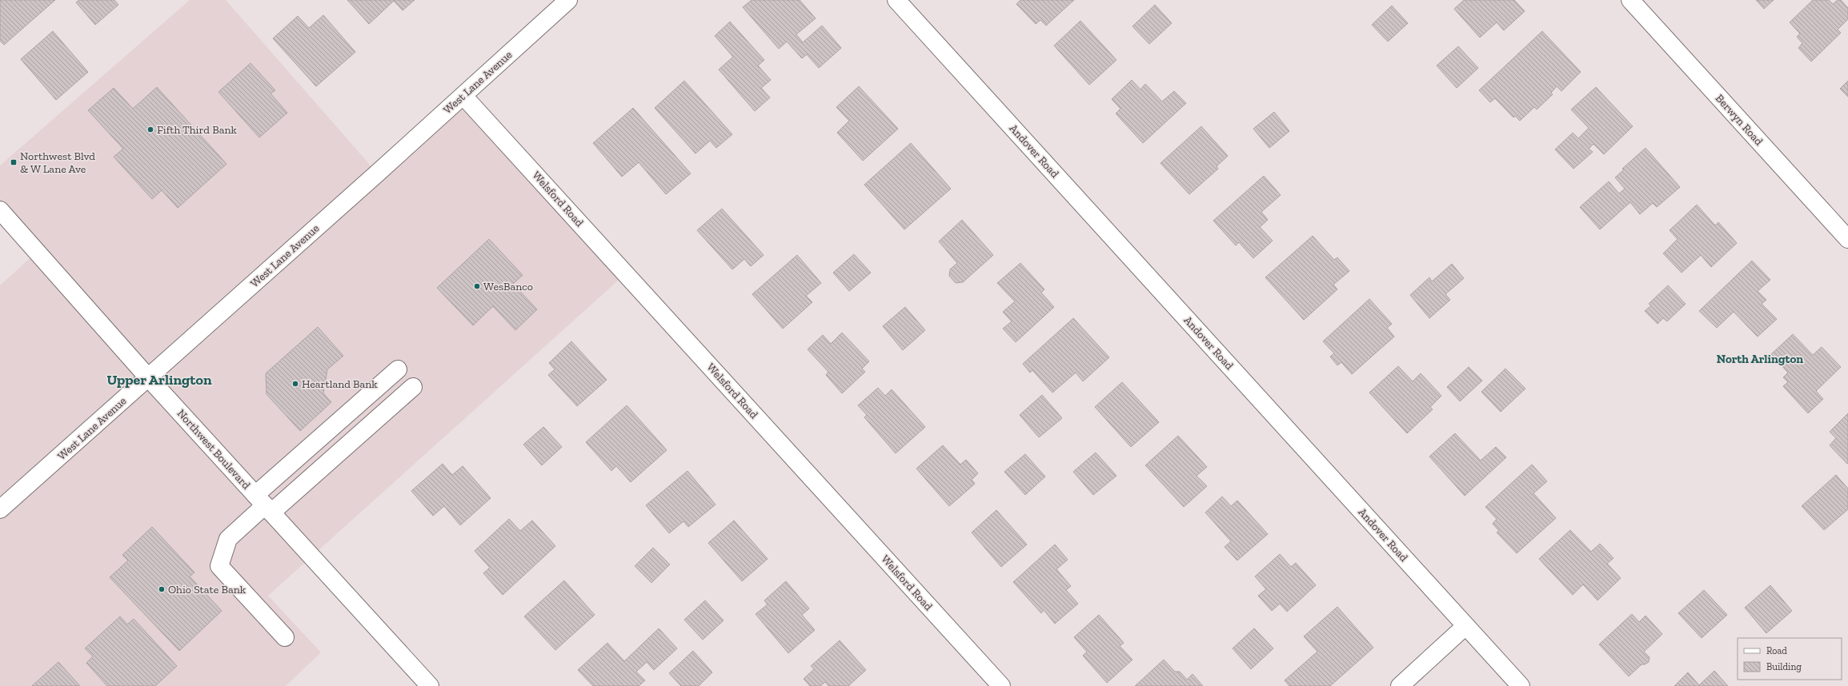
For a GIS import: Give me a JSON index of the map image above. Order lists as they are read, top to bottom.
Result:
{
  "streets": {
    "street": [
      "West Lane Avenue",
      "Berwyn Road",
      "Andover Road",
      "Welsford Road",
      "Northwest Boulevard"
    ]
  },
  "crossings": [
    ["West Lane Avenue", "Welsford Road"],
    ["West Lane Avenue", "Northwest Boulevard"]
  ],
  "districts": ["North Arlington", "Upper Arlington"],
  "places": {
    "other": [
      "Fifth Third Bank",
      "WesBanco",
      "Heartland Bank",
      "Ohio State Bank"
    ],
    "transit": ["Northwest Blvd & W Lane Ave"]
  },
  "legend": ["Road", "Building"]
}
